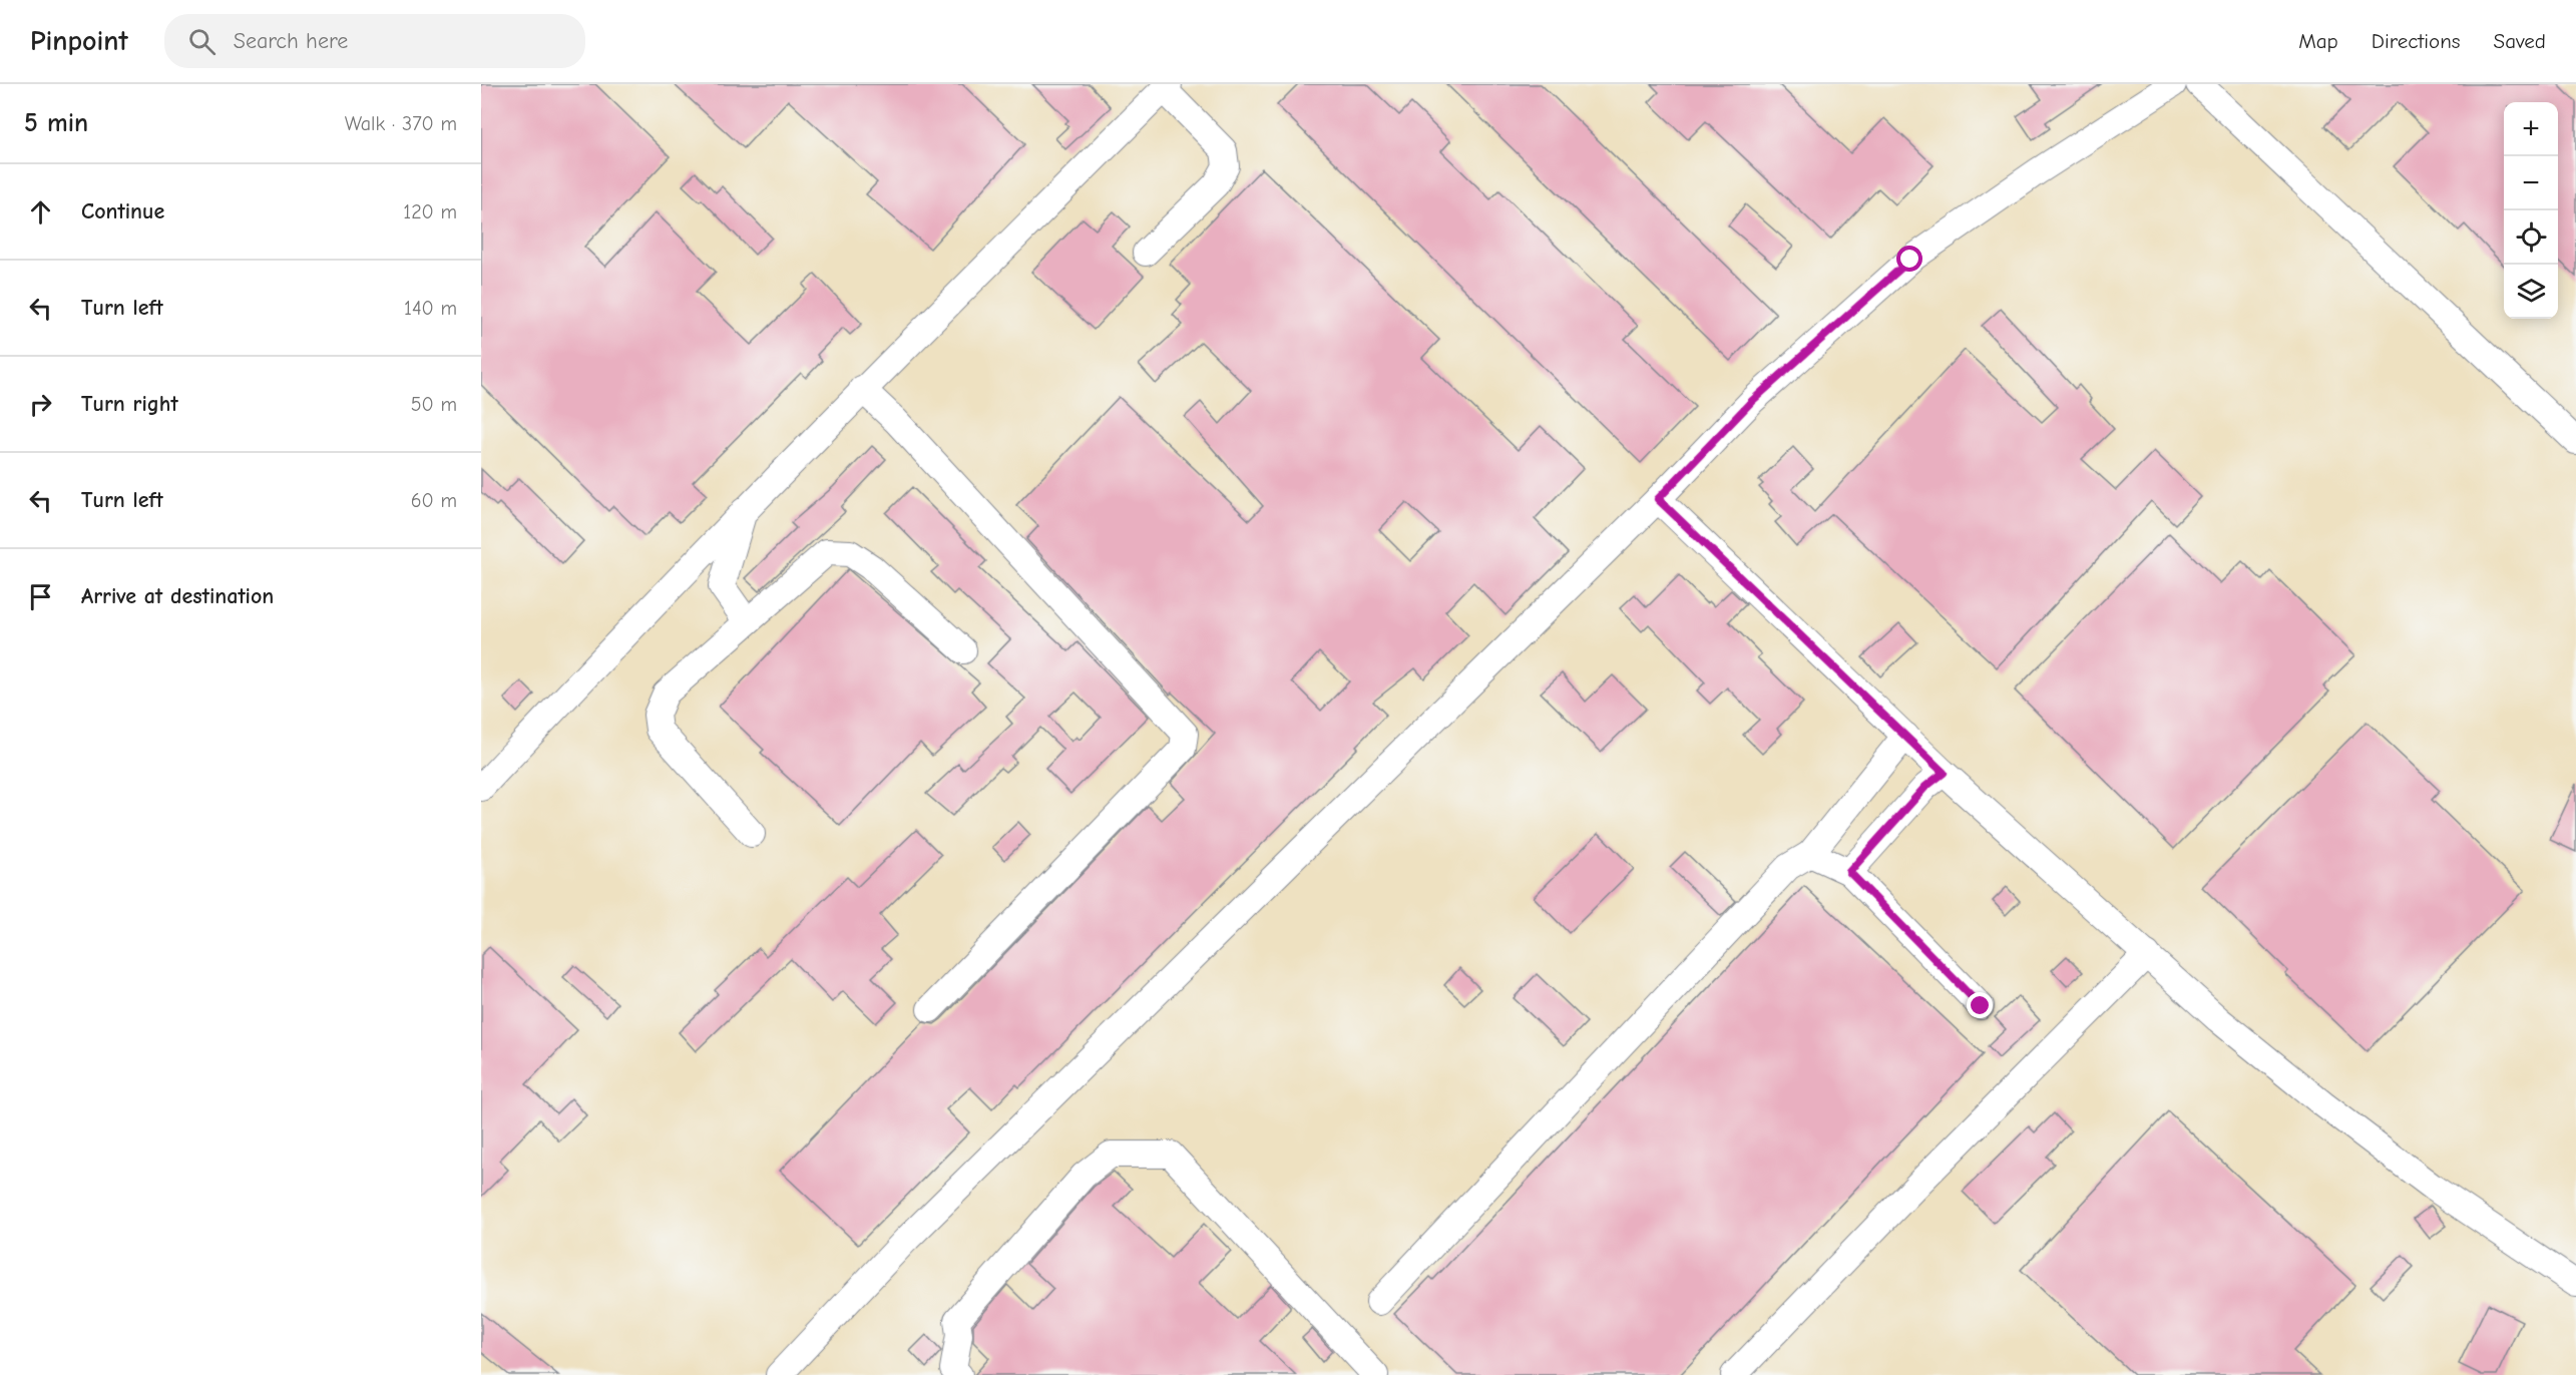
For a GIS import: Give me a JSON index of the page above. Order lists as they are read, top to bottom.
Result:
{
  "page": {
    "header": "Pinpoint",
    "search": "Search here",
    "nav": ["Map", "Directions", "Saved"],
    "heading": ["5 min", "Walk · 370 m"],
    "map_buttons": ["+", "−"],
    "list": [
      ["Continue", "120 m"],
      ["Turn left", "140 m"],
      ["Turn right", "50 m"],
      ["Turn left", "60 m"],
      "Arrive at destination"
    ]
  }
}
